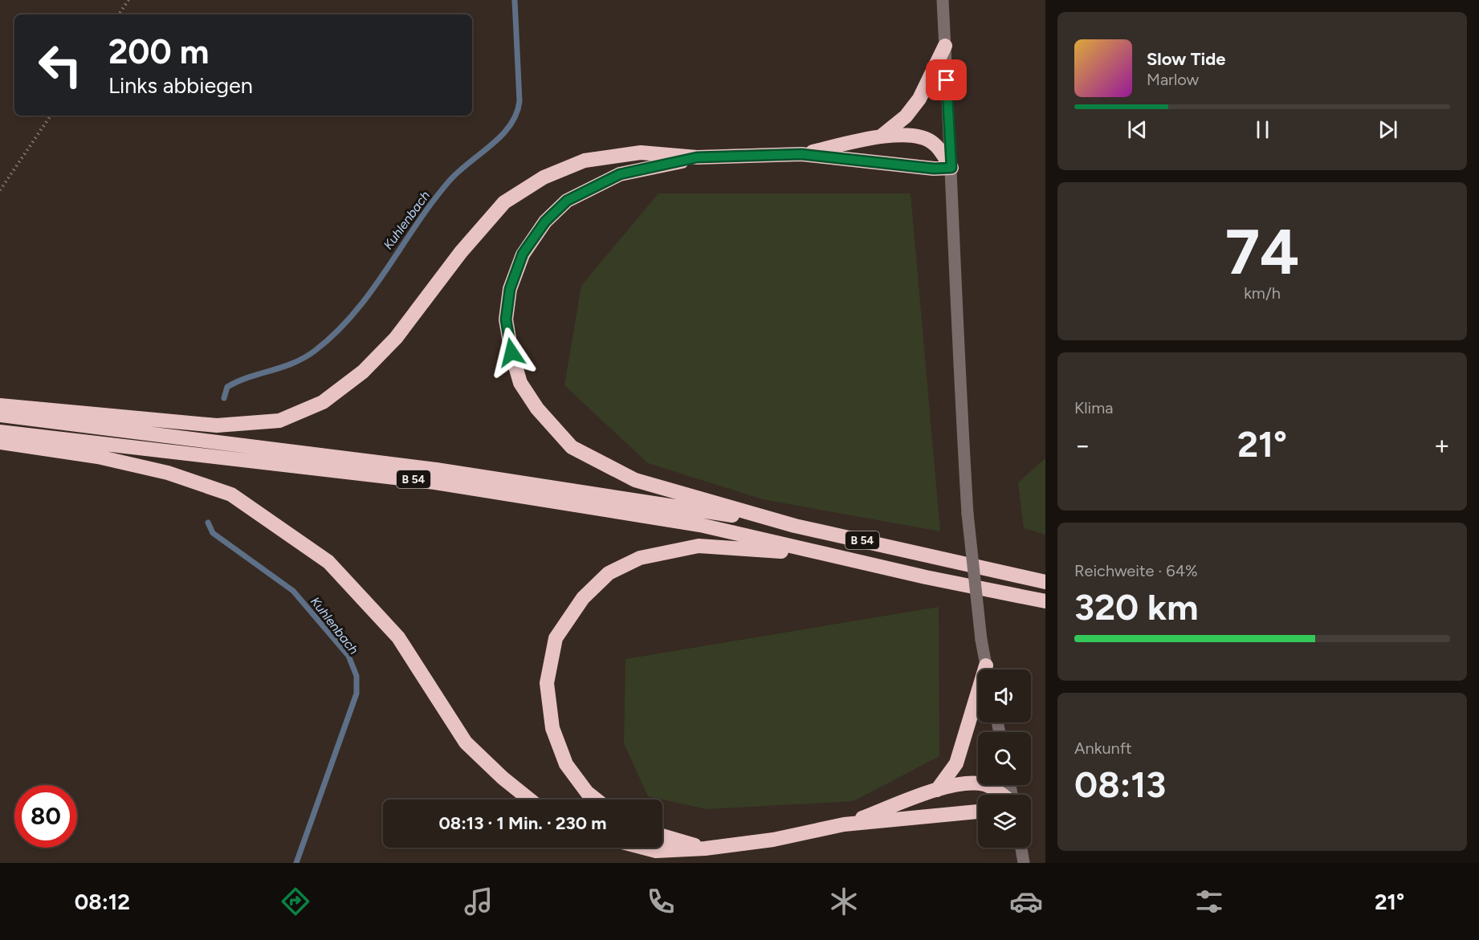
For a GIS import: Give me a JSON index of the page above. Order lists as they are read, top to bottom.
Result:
{
  "streets": {
    "highway": ["B 54"]
  },
  "water": ["Kuhlenbach"],
  "page": {
    "turn": ["200 m", "Links abbiegen"],
    "song": ["Slow Tide", "Marlow"],
    "tile": [
      ["74", "km/h"],
      "Klima",
      ["Reichweite · 64%", "320 km"],
      ["Ankunft", "08:13"]
    ],
    "heat": ["−", "21°", "+"],
    "limit": "80",
    "trip": "08:13 · 1 Min. · 230 m",
    "tabs": ["08:12", "21°"]
  }
}
